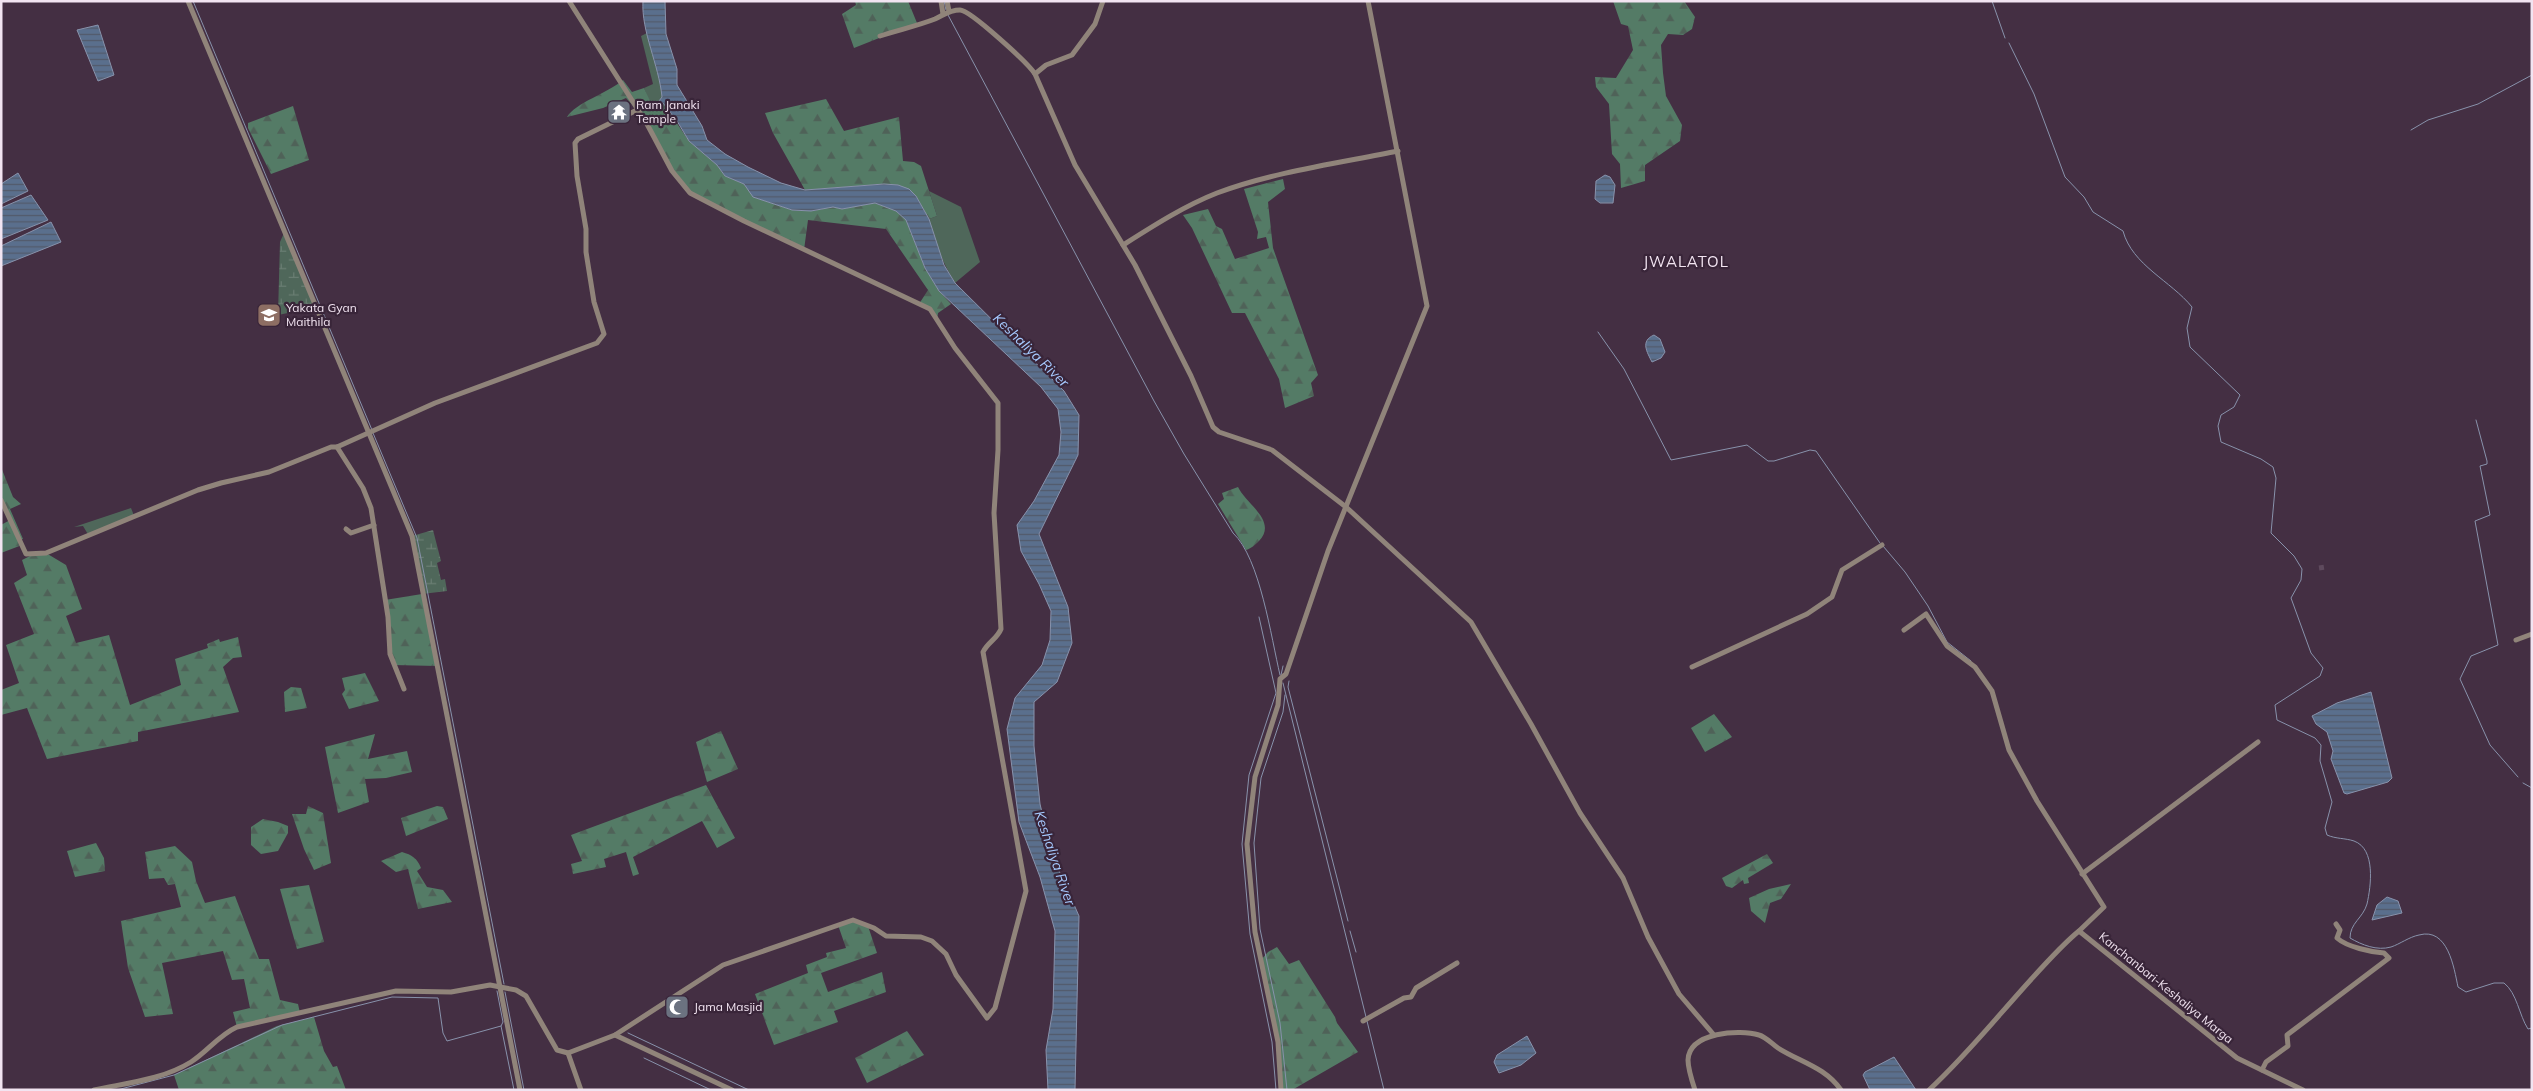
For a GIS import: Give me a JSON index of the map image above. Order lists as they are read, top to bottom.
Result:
{
  "streets": {
    "street": ["Kanchanbari-Keshaliya Marga"]
  },
  "districts": ["JWALATOL"],
  "water": ["Keshaliya River"],
  "places": {
    "temple": ["Ram Janaki Temple"],
    "school or university": ["Yakata Gyan Maithila"],
    "mosque": ["Jama Masjid"]
  }
}
